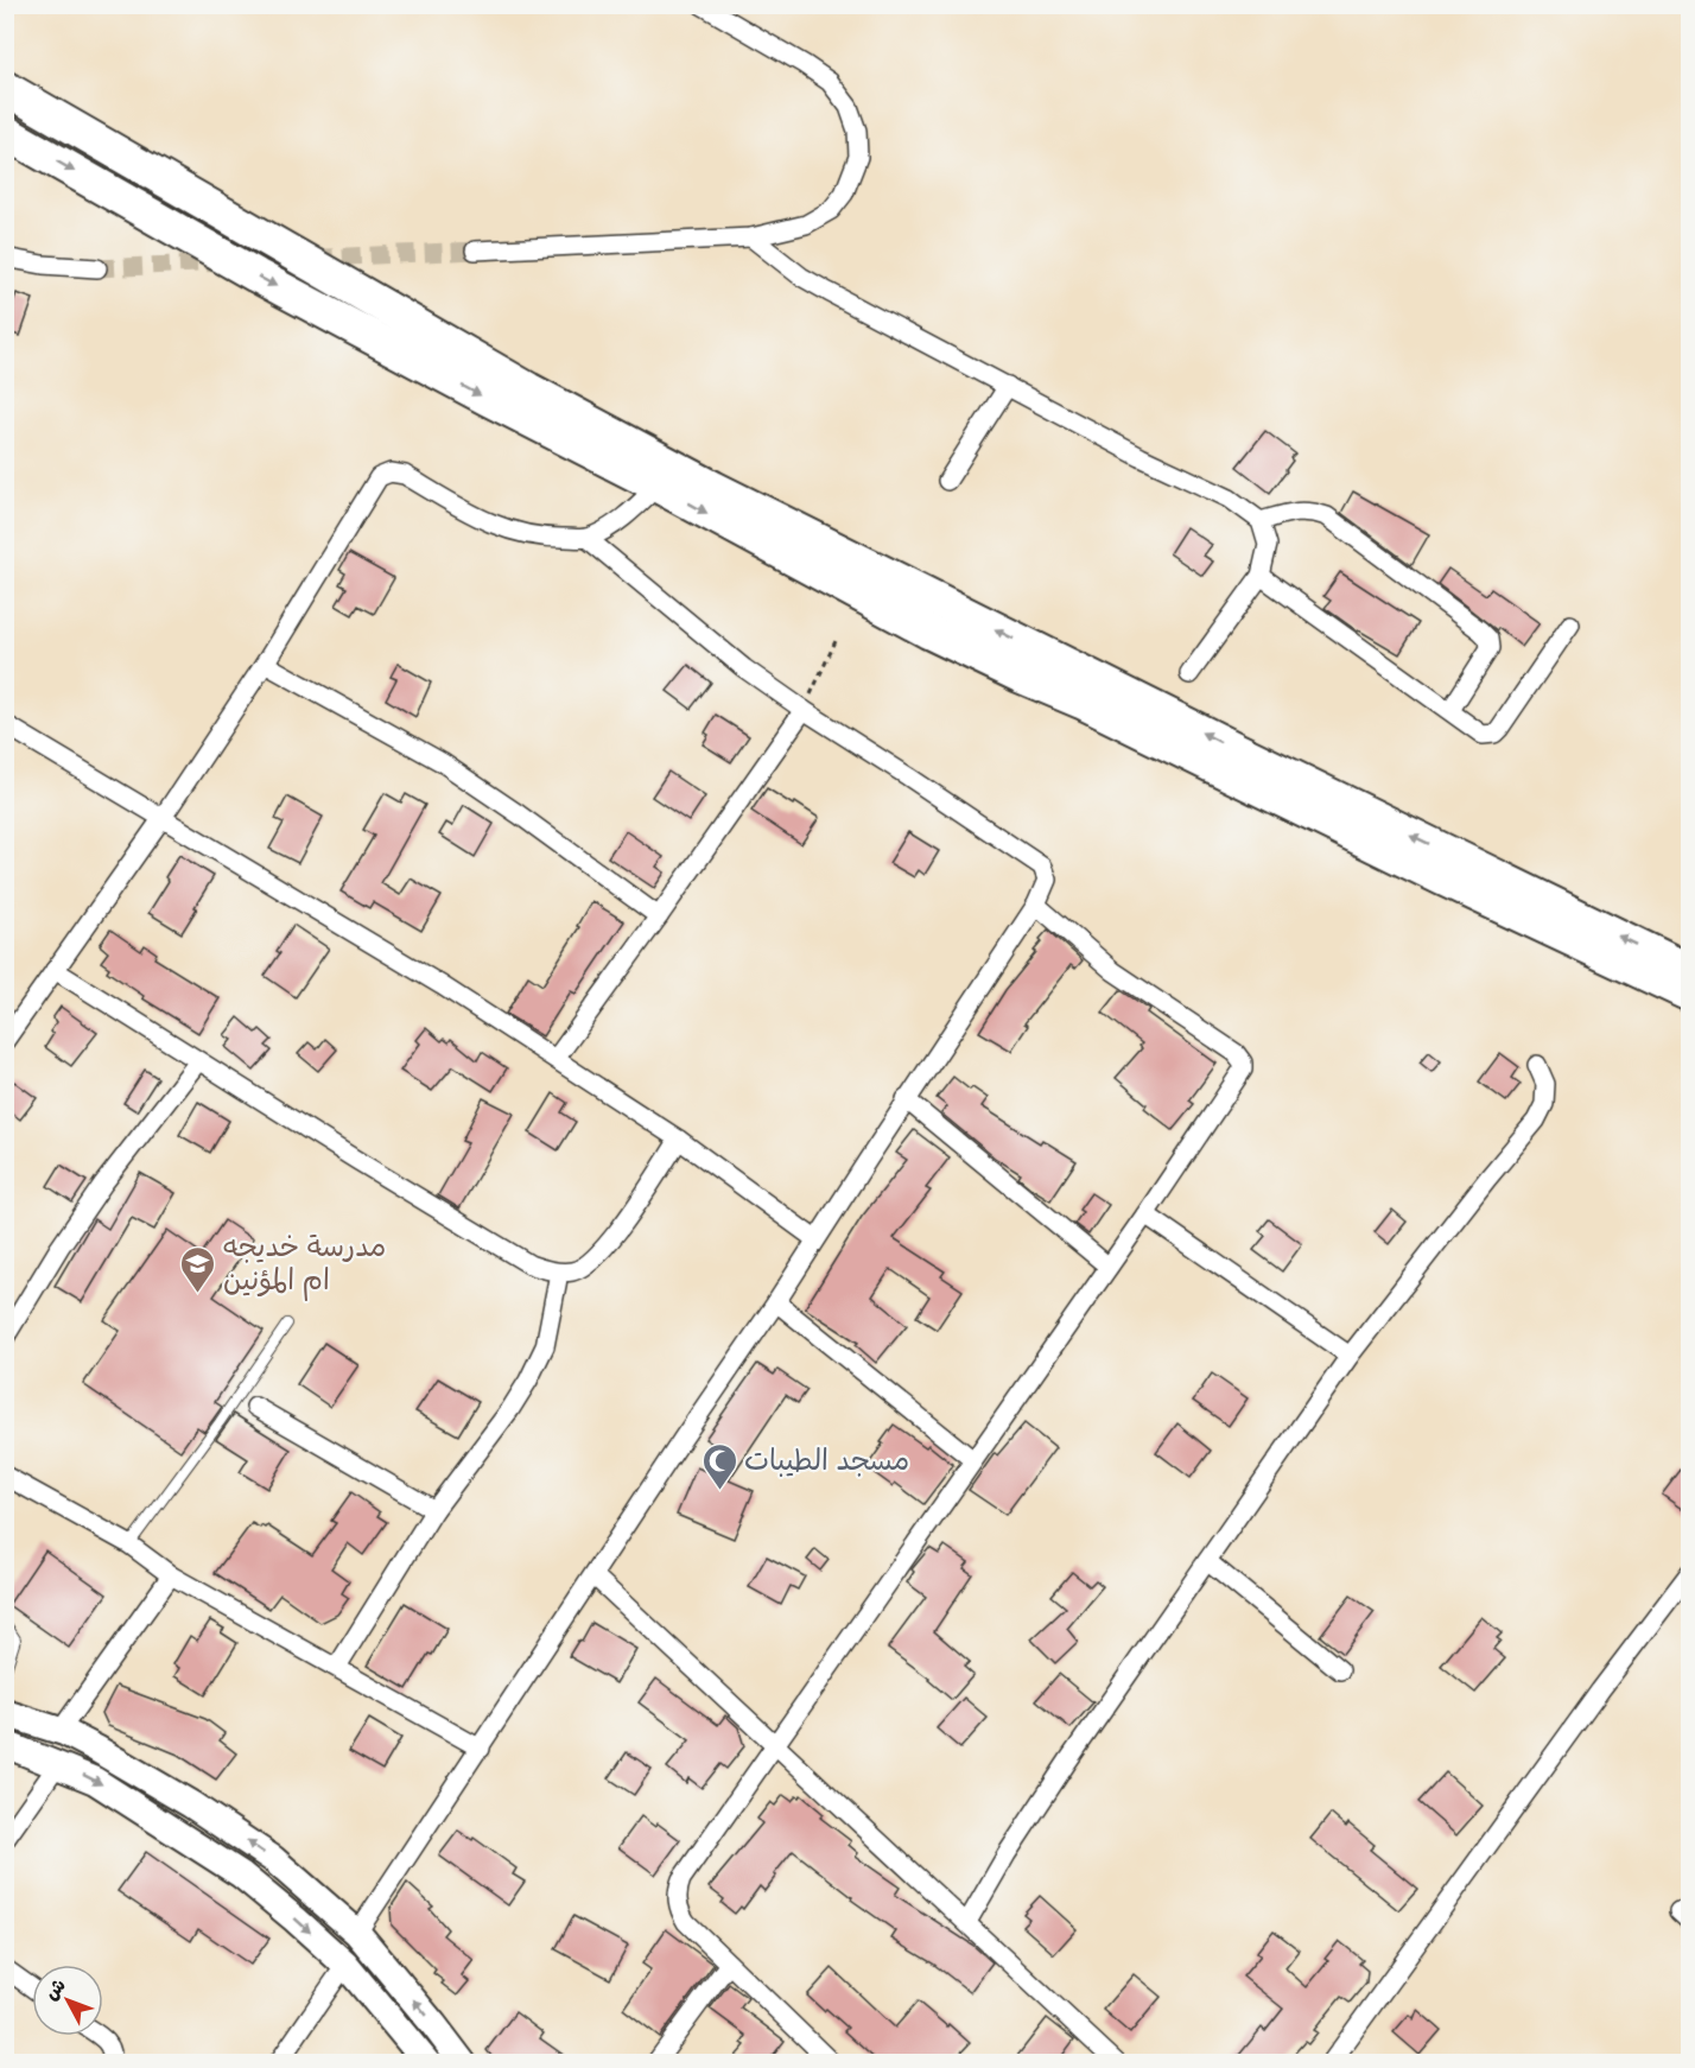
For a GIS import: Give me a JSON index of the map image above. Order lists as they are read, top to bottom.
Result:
{
  "places": {
    "school or university": ["مدرسة خديجه ام المؤنين"],
    "mosque": ["مسجد الطيبات"]
  },
  "north": "top left"
}
